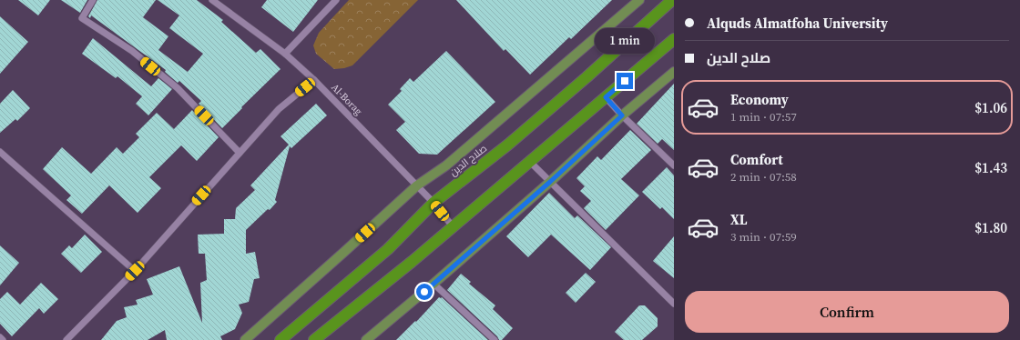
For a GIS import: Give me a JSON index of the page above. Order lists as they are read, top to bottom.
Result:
{
  "streets": {
    "highway": ["صلاح الدين"],
    "street": ["Al-Borag"]
  },
  "crossings": [
    ["Al-Borag", "صلاح الدين"]
  ],
  "page": {
    "banner": ["Alquds Almatfoha University", "صلاح الدين"],
    "bubble": "1 min",
    "list": [
      {
        "name": "Economy",
        "note": "1 min · 07:57",
        "value": "$1.06"
      },
      {
        "name": "Comfort",
        "note": "2 min · 07:58",
        "value": "$1.43"
      },
      {
        "name": "XL",
        "note": "3 min · 07:59",
        "value": "$1.80"
      }
    ],
    "buttons": "Confirm"
  }
}
